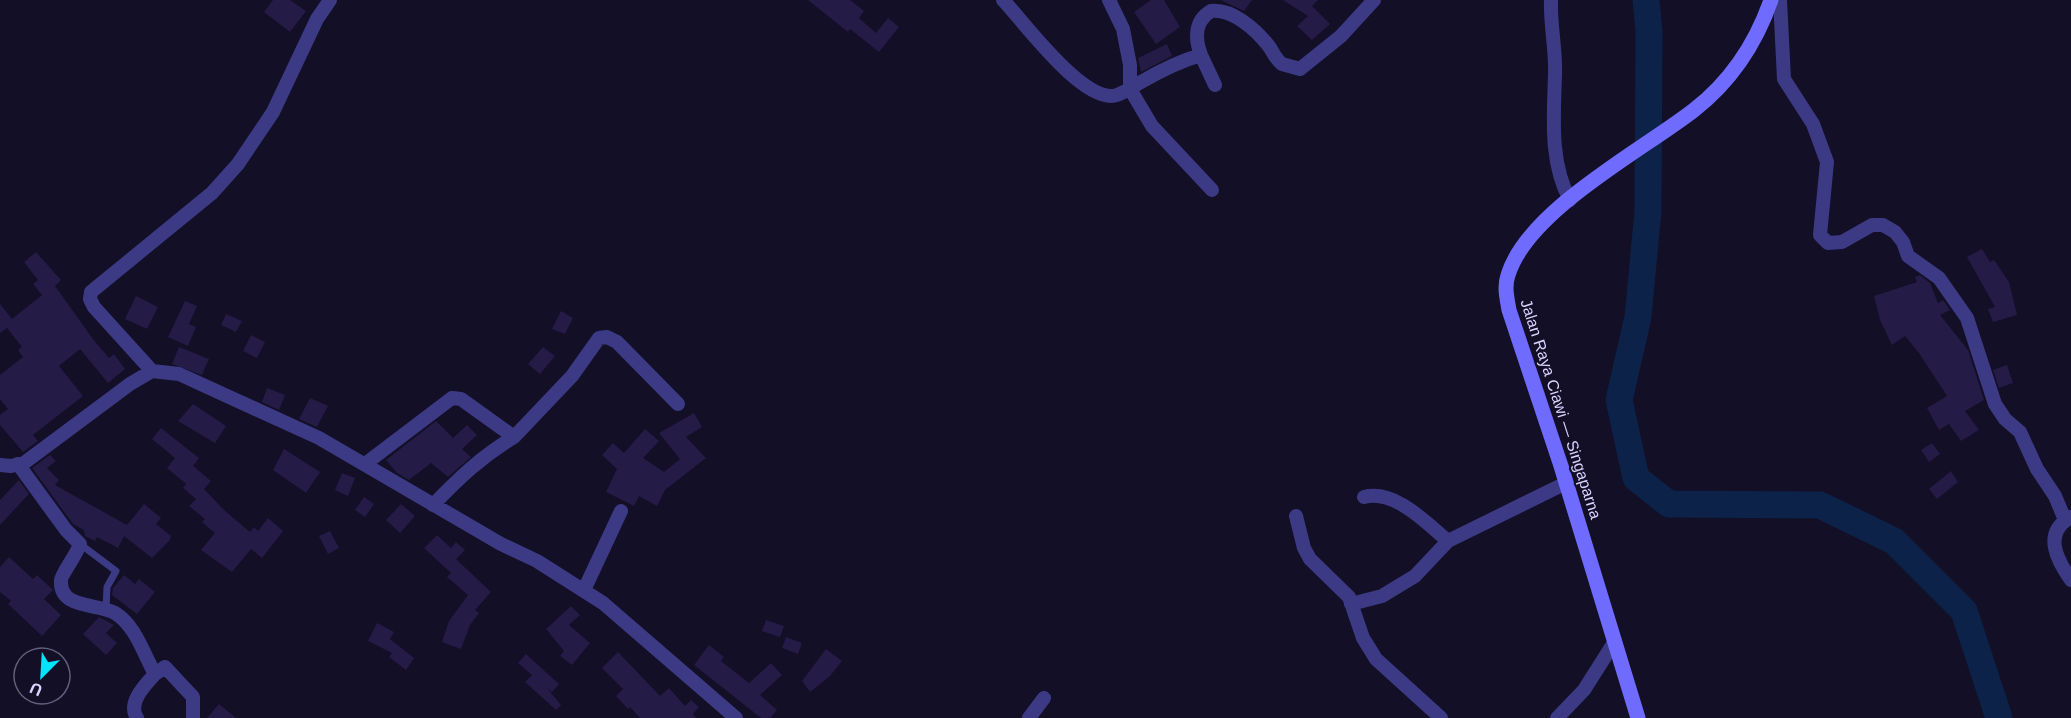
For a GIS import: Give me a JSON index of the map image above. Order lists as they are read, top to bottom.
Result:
{
  "streets": {
    "main road": ["Jalan Raya Ciawi — Singaparna"]
  },
  "north": "bottom left"
}
